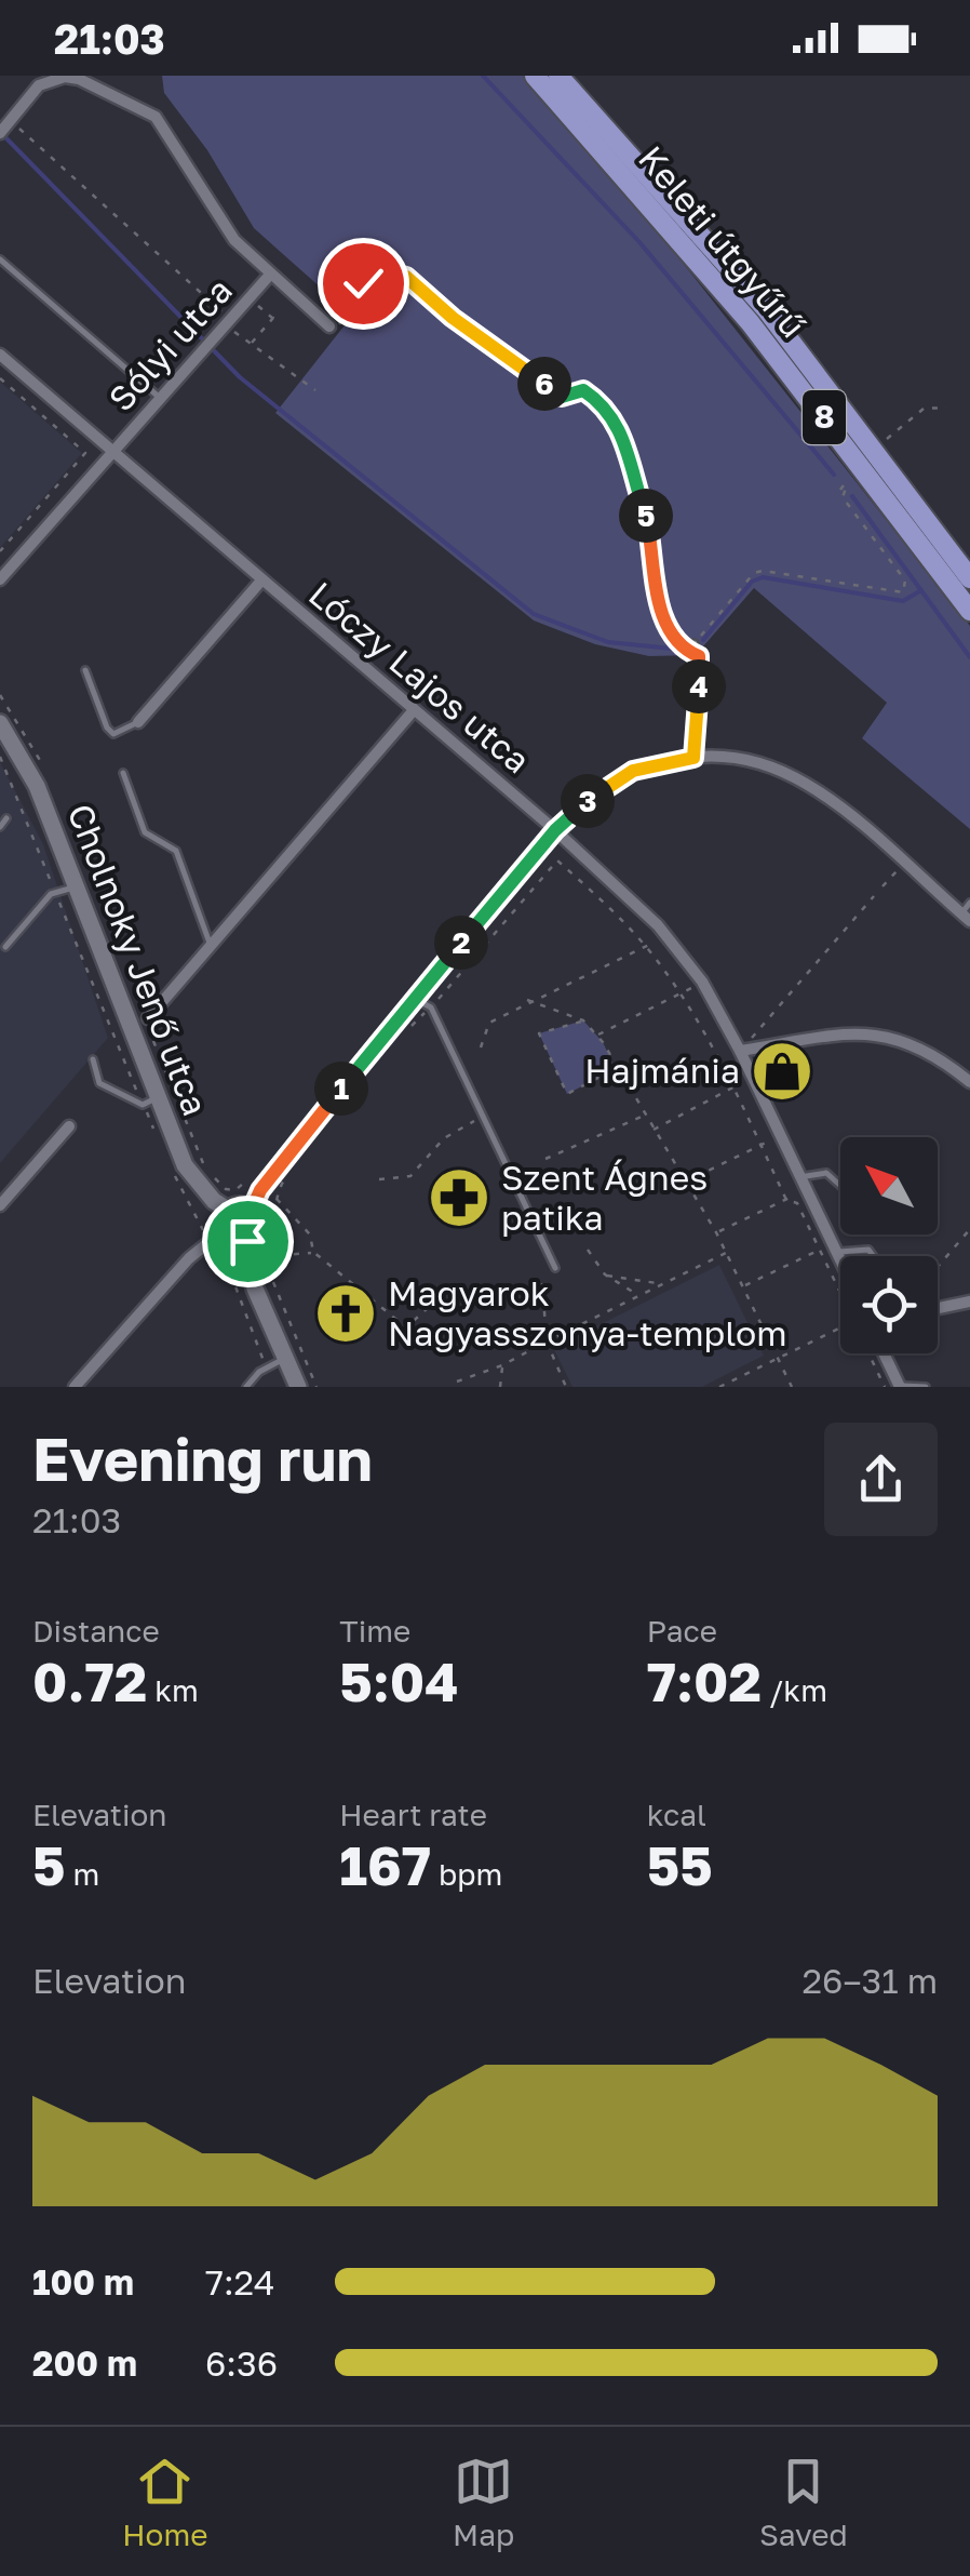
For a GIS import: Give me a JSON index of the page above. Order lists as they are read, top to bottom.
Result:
{
  "streets": {
    "main road": ["Keleti útgyűrű", "8"],
    "street": ["Sólyi utca", "Lóczy Lajos utca", "Cholnoky Jenő utca"]
  },
  "crossings": [
    ["Sólyi utca", "Lóczy Lajos utca"],
    ["Lóczy Lajos utca", "Cholnoky Jenő utca"]
  ],
  "places": {
    "shop": ["Hajmánia"],
    "pharmacy": ["Szent Ágnes patika"],
    "church": ["Magyarok Nagyasszonya-templom"]
  },
  "north": "top left",
  "page": {
    "status": "21:03",
    "pins": [
      "6",
      "5",
      "4",
      "3",
      "2",
      "1"
    ],
    "heading": ["Evening run", "21:03"],
    "stats": [
      ["Distance", "0.72 km"],
      ["Time", "5:04"],
      ["Pace", "7:02 /km"],
      ["Elevation", "5 m"],
      ["Heart rate", "167 bpm"],
      ["kcal", "55"]
    ],
    "chart": ["Elevation", "26–31 m"],
    "list": [
      {
        "name": "100 m",
        "note": "7:24"
      },
      {
        "name": "200 m",
        "note": "6:36"
      }
    ],
    "tabs": ["Home", "Map", "Saved"]
  }
}
